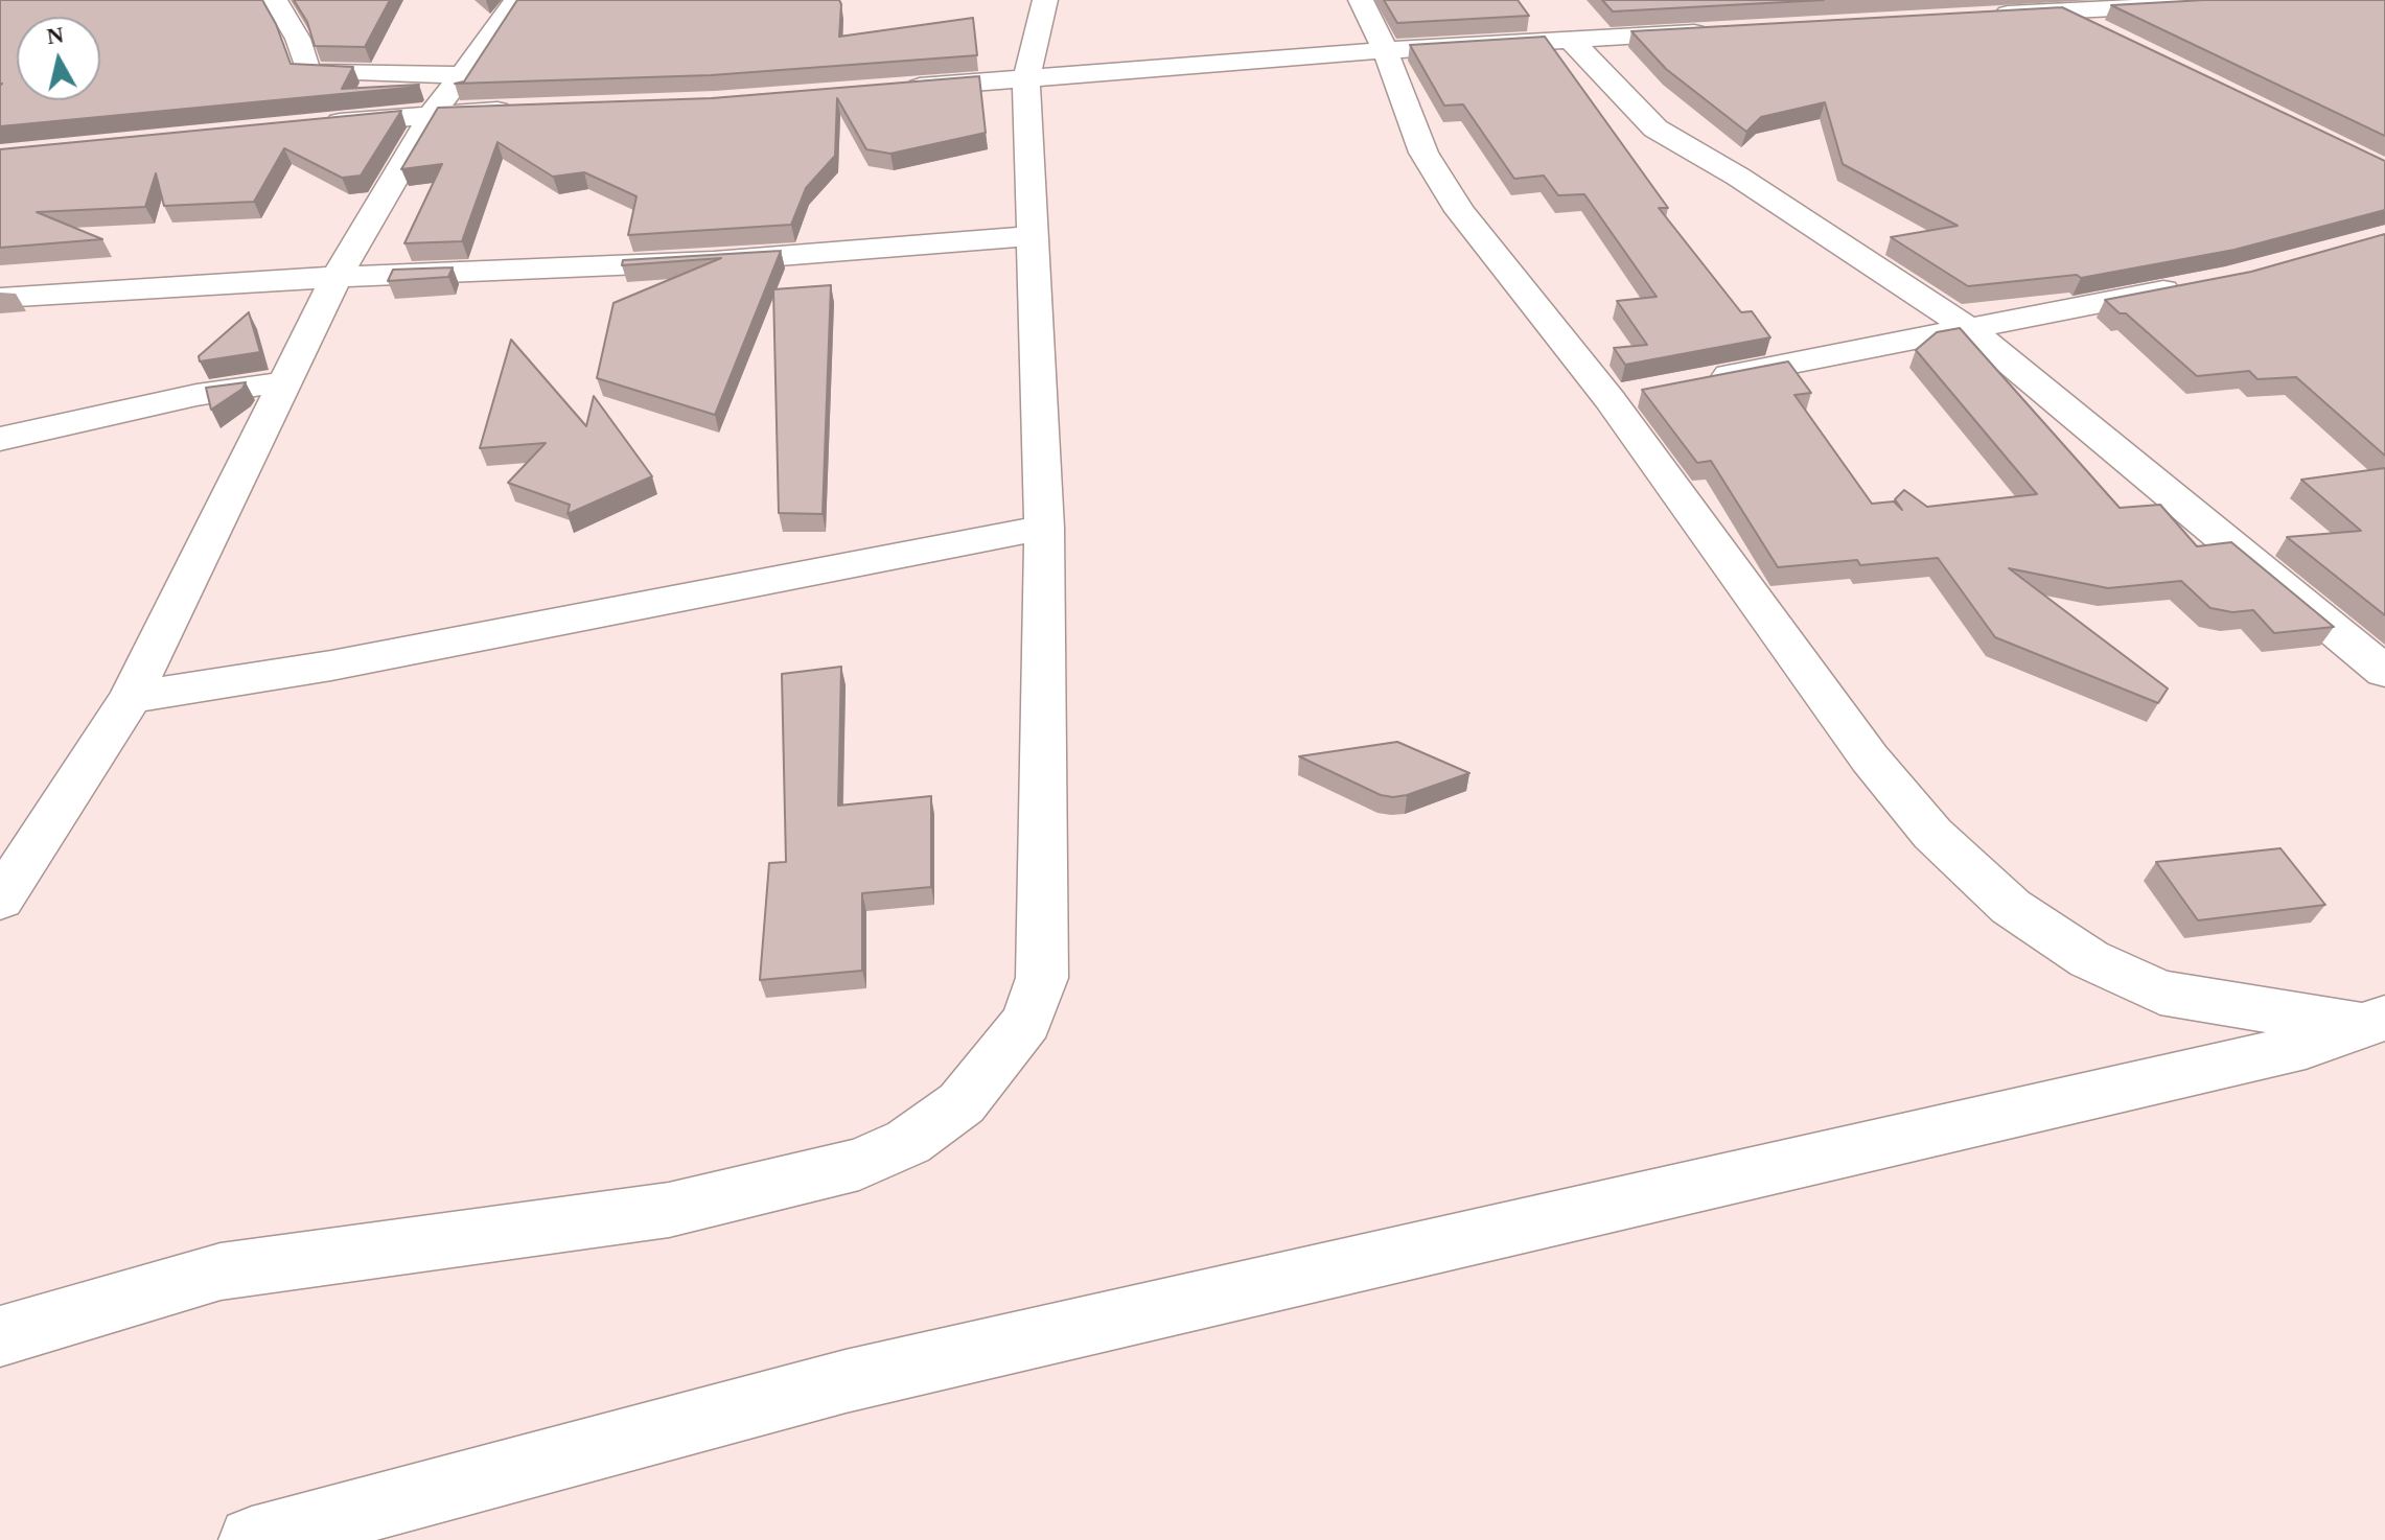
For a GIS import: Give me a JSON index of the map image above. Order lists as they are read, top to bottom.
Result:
{
  "north": "top"
}
